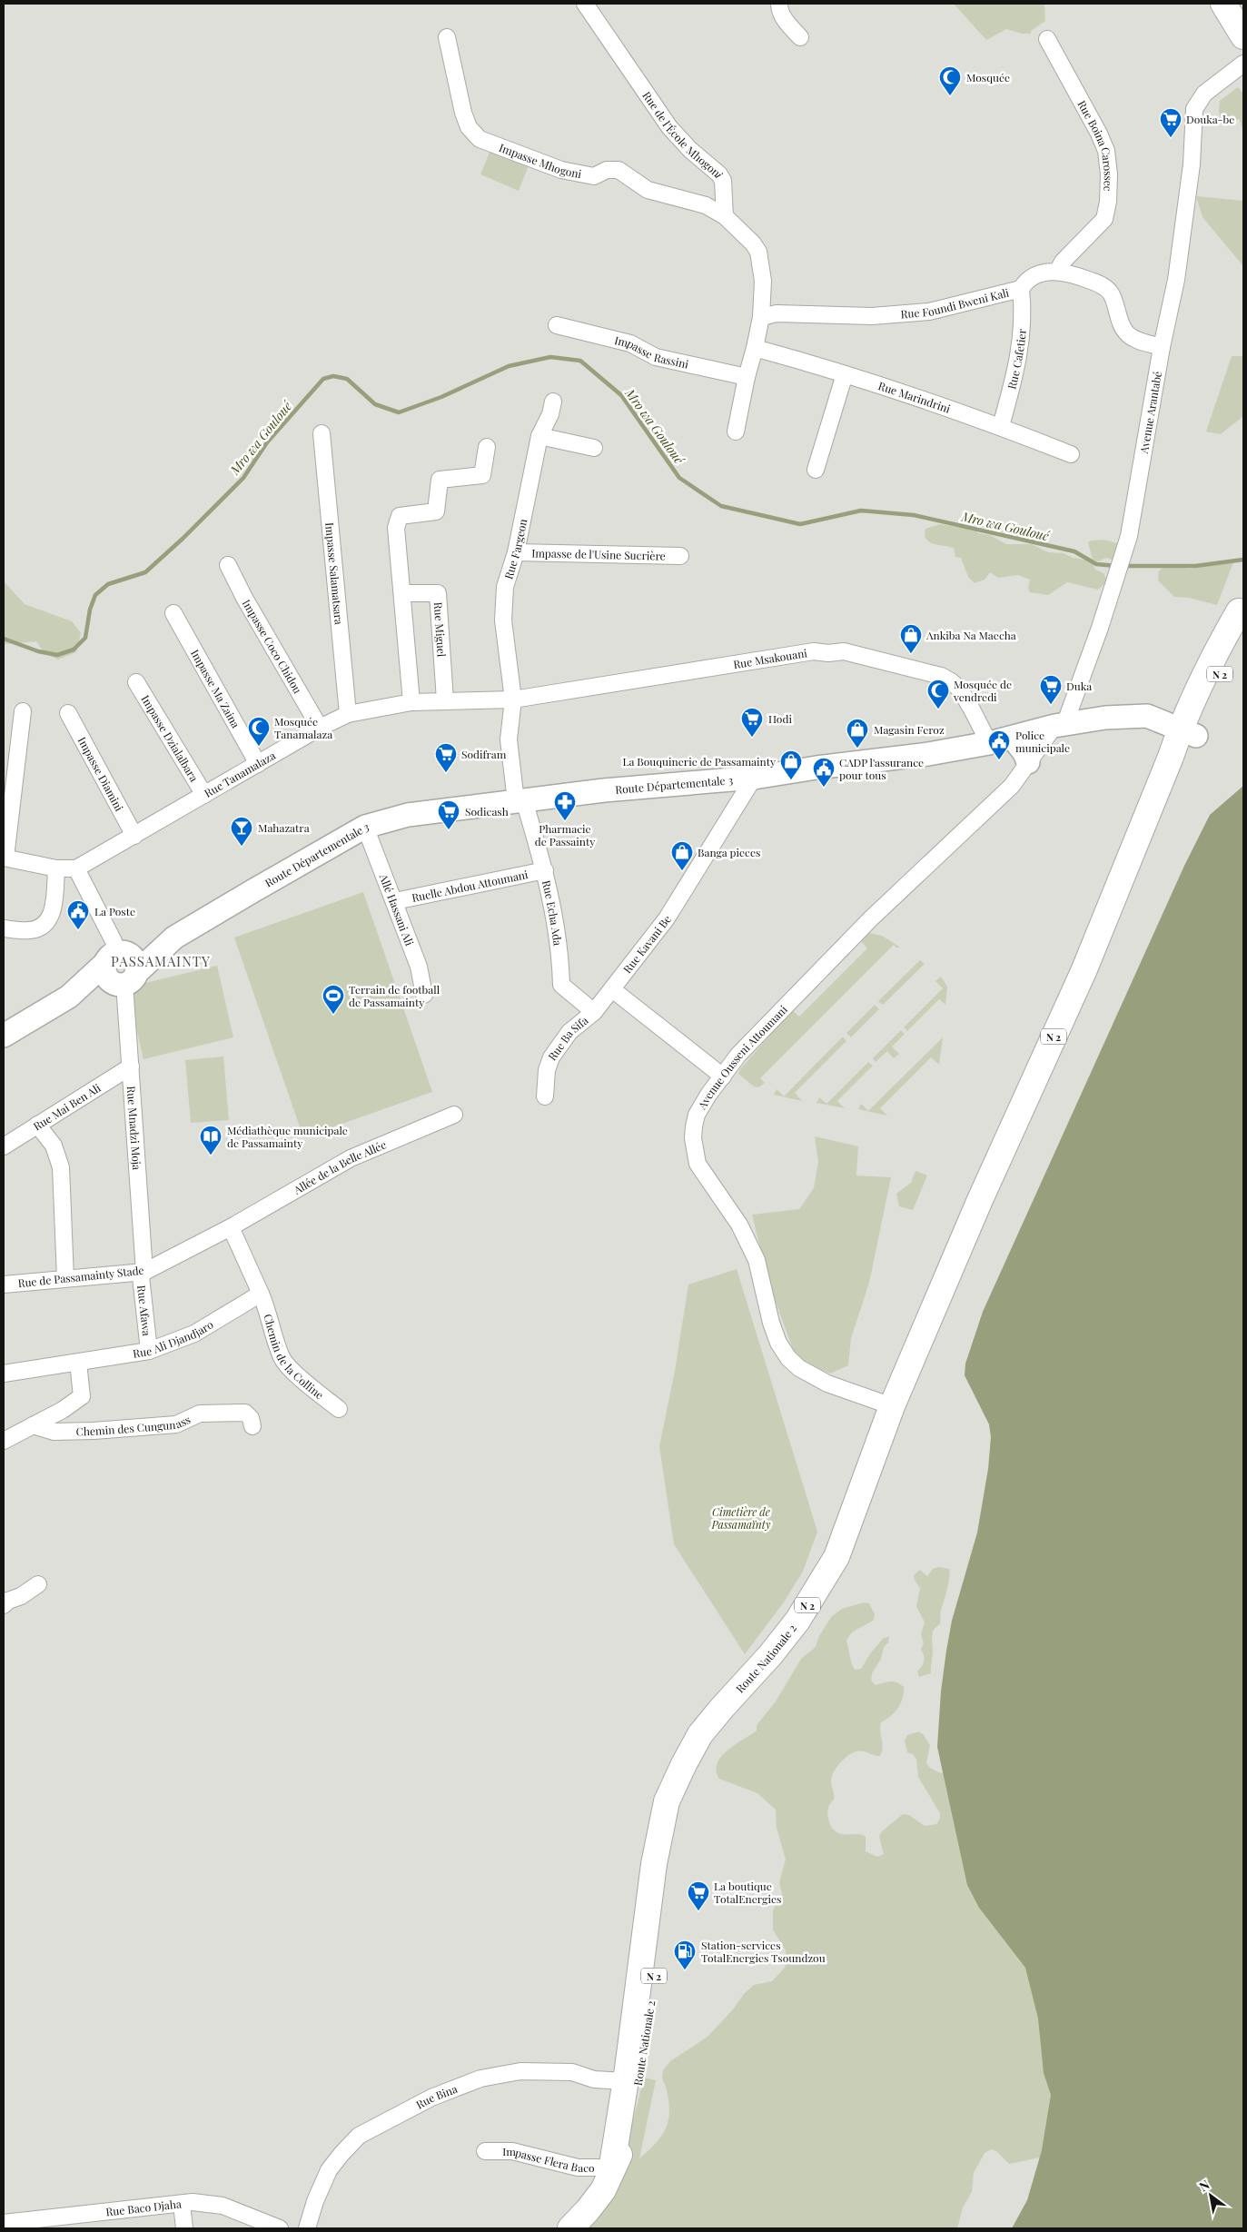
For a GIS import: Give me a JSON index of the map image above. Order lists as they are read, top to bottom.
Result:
{
  "streets": {
    "main road": ["N 2", "Route Départementale 3", "Route Nationale 2"],
    "street": [
      "Rue de l'École Mhogoni",
      "Rue Boina Carossec",
      "Impasse Mhogoni",
      "Rue Foundi Bweni Kali",
      "Impasse Rassini",
      "Rue Cafetier",
      "Rue Marindrini",
      "Avenue Arantabé",
      "Rue Fargeon",
      "Impasse de l'Usine Sucrière",
      "Impasse Salamatsara",
      "Rue Miguel",
      "Impasse Coco Chidou",
      "Rue Msakouani",
      "Impasse Ma Zaina",
      "Impasse Dzialalbara",
      "Impasse Diamini",
      "Rue Tanamalaza",
      "Ruelle Abdou Attoumani",
      "Allé Hassani Ali",
      "Rue Echa Ada",
      "Rue Kavani Be",
      "Rue Ba Sifa",
      "Avenue Ousseni Attoumani",
      "Rue Mai Ben Ali",
      "Rue Mnadzi Moja",
      "Allée de la Belle Allée",
      "Rue de Passamainty Stade",
      "Rue Afawa",
      "Rue Ali Djandjaro",
      "Chemin de la Colline",
      "Chemin des Cungunass",
      "Rue Bina",
      "Impasse Flera Baco",
      "Rue Baco Djaha"
    ]
  },
  "crossings": [
    ["Rue de l'École Mhogoni", "Impasse Mhogoni"],
    ["Rue Boina Carossec", "Rue Foundi Bweni Kali"],
    ["Rue Foundi Bweni Kali", "Rue Cafetier"],
    ["Rue Foundi Bweni Kali", "Avenue Arantabé"],
    ["Rue Cafetier", "Rue Marindrini"],
    ["Avenue Arantabé", "Route Départementale 3"],
    ["Avenue Arantabé", "Avenue Ousseni Attoumani"],
    ["Rue Fargeon", "Impasse de l'Usine Sucrière"],
    ["Rue Fargeon", "Rue Msakouani"],
    ["Rue Fargeon", "Rue Tanamalaza"],
    ["Rue Fargeon", "Route Départementale 3"],
    ["Rue Fargeon", "Rue Echa Ada"],
    ["Impasse Salamatsara", "Rue Tanamalaza"],
    ["Rue Miguel", "Rue Tanamalaza"],
    ["Impasse Coco Chidou", "Rue Tanamalaza"],
    ["Rue Msakouani", "Rue Tanamalaza"],
    ["Rue Msakouani", "Route Départementale 3"],
    ["N 2", "Route Départementale 3"],
    ["N 2", "Avenue Ousseni Attoumani"],
    ["N 2", "Route Nationale 2"],
    ["Impasse Ma Zaina", "Rue Tanamalaza"],
    ["Impasse Dzialalbara", "Rue Tanamalaza"],
    ["Impasse Diamini", "Rue Tanamalaza"],
    ["Rue Tanamalaza", "Rue Mnadzi Moja"],
    ["Route Départementale 3", "Allé Hassani Ali"],
    ["Route Départementale 3", "Rue Echa Ada"],
    ["Route Départementale 3", "Rue Kavani Be"],
    ["Route Départementale 3", "Avenue Ousseni Attoumani"],
    ["Route Départementale 3", "Rue Mnadzi Moja"],
    ["Ruelle Abdou Attoumani", "Allé Hassani Ali"],
    ["Ruelle Abdou Attoumani", "Rue Echa Ada"],
    ["Rue Echa Ada", "Rue Ba Sifa"],
    ["Rue Kavani Be", "Rue Ba Sifa"],
    ["Avenue Ousseni Attoumani", "Route Nationale 2"],
    ["Rue Mai Ben Ali", "Rue Mnadzi Moja"],
    ["Rue Mnadzi Moja", "Rue de Passamainty Stade"],
    ["Rue Mnadzi Moja", "Rue Afawa"],
    ["Allée de la Belle Allée", "Rue de Passamainty Stade"],
    ["Rue de Passamainty Stade", "Rue Afawa"],
    ["Rue Afawa", "Rue Ali Djandjaro"],
    ["Rue Ali Djandjaro", "Chemin de la Colline"],
    ["Route Nationale 2", "Rue Bina"],
    ["Route Nationale 2", "Impasse Flera Baco"]
  ],
  "districts": ["PASSAMAINTY"],
  "water": ["Mro wa Gouloué"],
  "parks": ["Cimetière de Passamaïnty"],
  "places": {
    "mosque": ["Mosquée", "Mosquée de vendredi", "Mosquée Tanamalaza"],
    "supermarket": [
      "Douka-be",
      "Duka",
      "Hodi",
      "Sodifram",
      "Sodicash",
      "La boutique TotalEnergies"
    ],
    "shop": [
      "Ankiba Na Maecha",
      "Magasin Feroz",
      "La Bouquinerie de Passamainty",
      "Banga pieces"
    ],
    "public building": ["Police municipale", "CADP l'assurance pour tous", "La Poste"],
    "pharmacy": ["Pharmacie de Passainty"],
    "bar": ["Mahazatra"],
    "sports": ["Terrain de football de Passamainty"],
    "library": ["Médiathèque municipale de Passamainty"],
    "fuel station": ["Station-services TotalEnergies Tsoundzou"]
  },
  "north": "top left"
}
